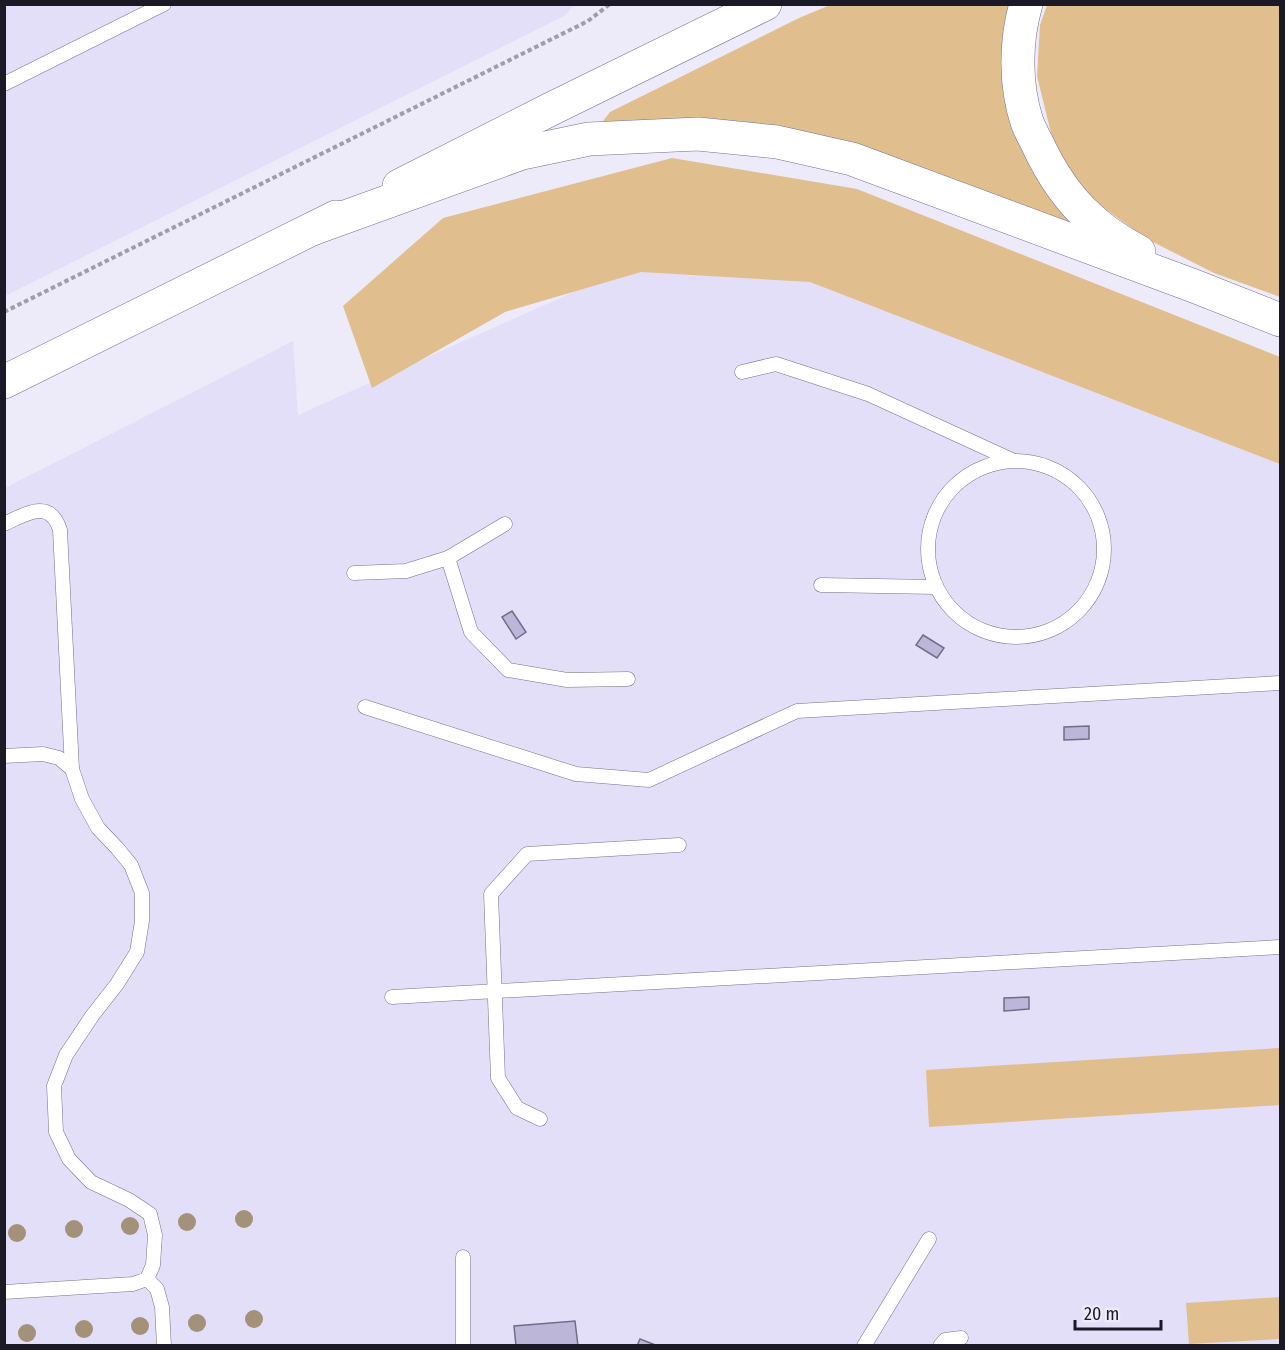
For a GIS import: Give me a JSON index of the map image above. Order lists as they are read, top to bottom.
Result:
{
  "scale_bar": "20 m"
}
